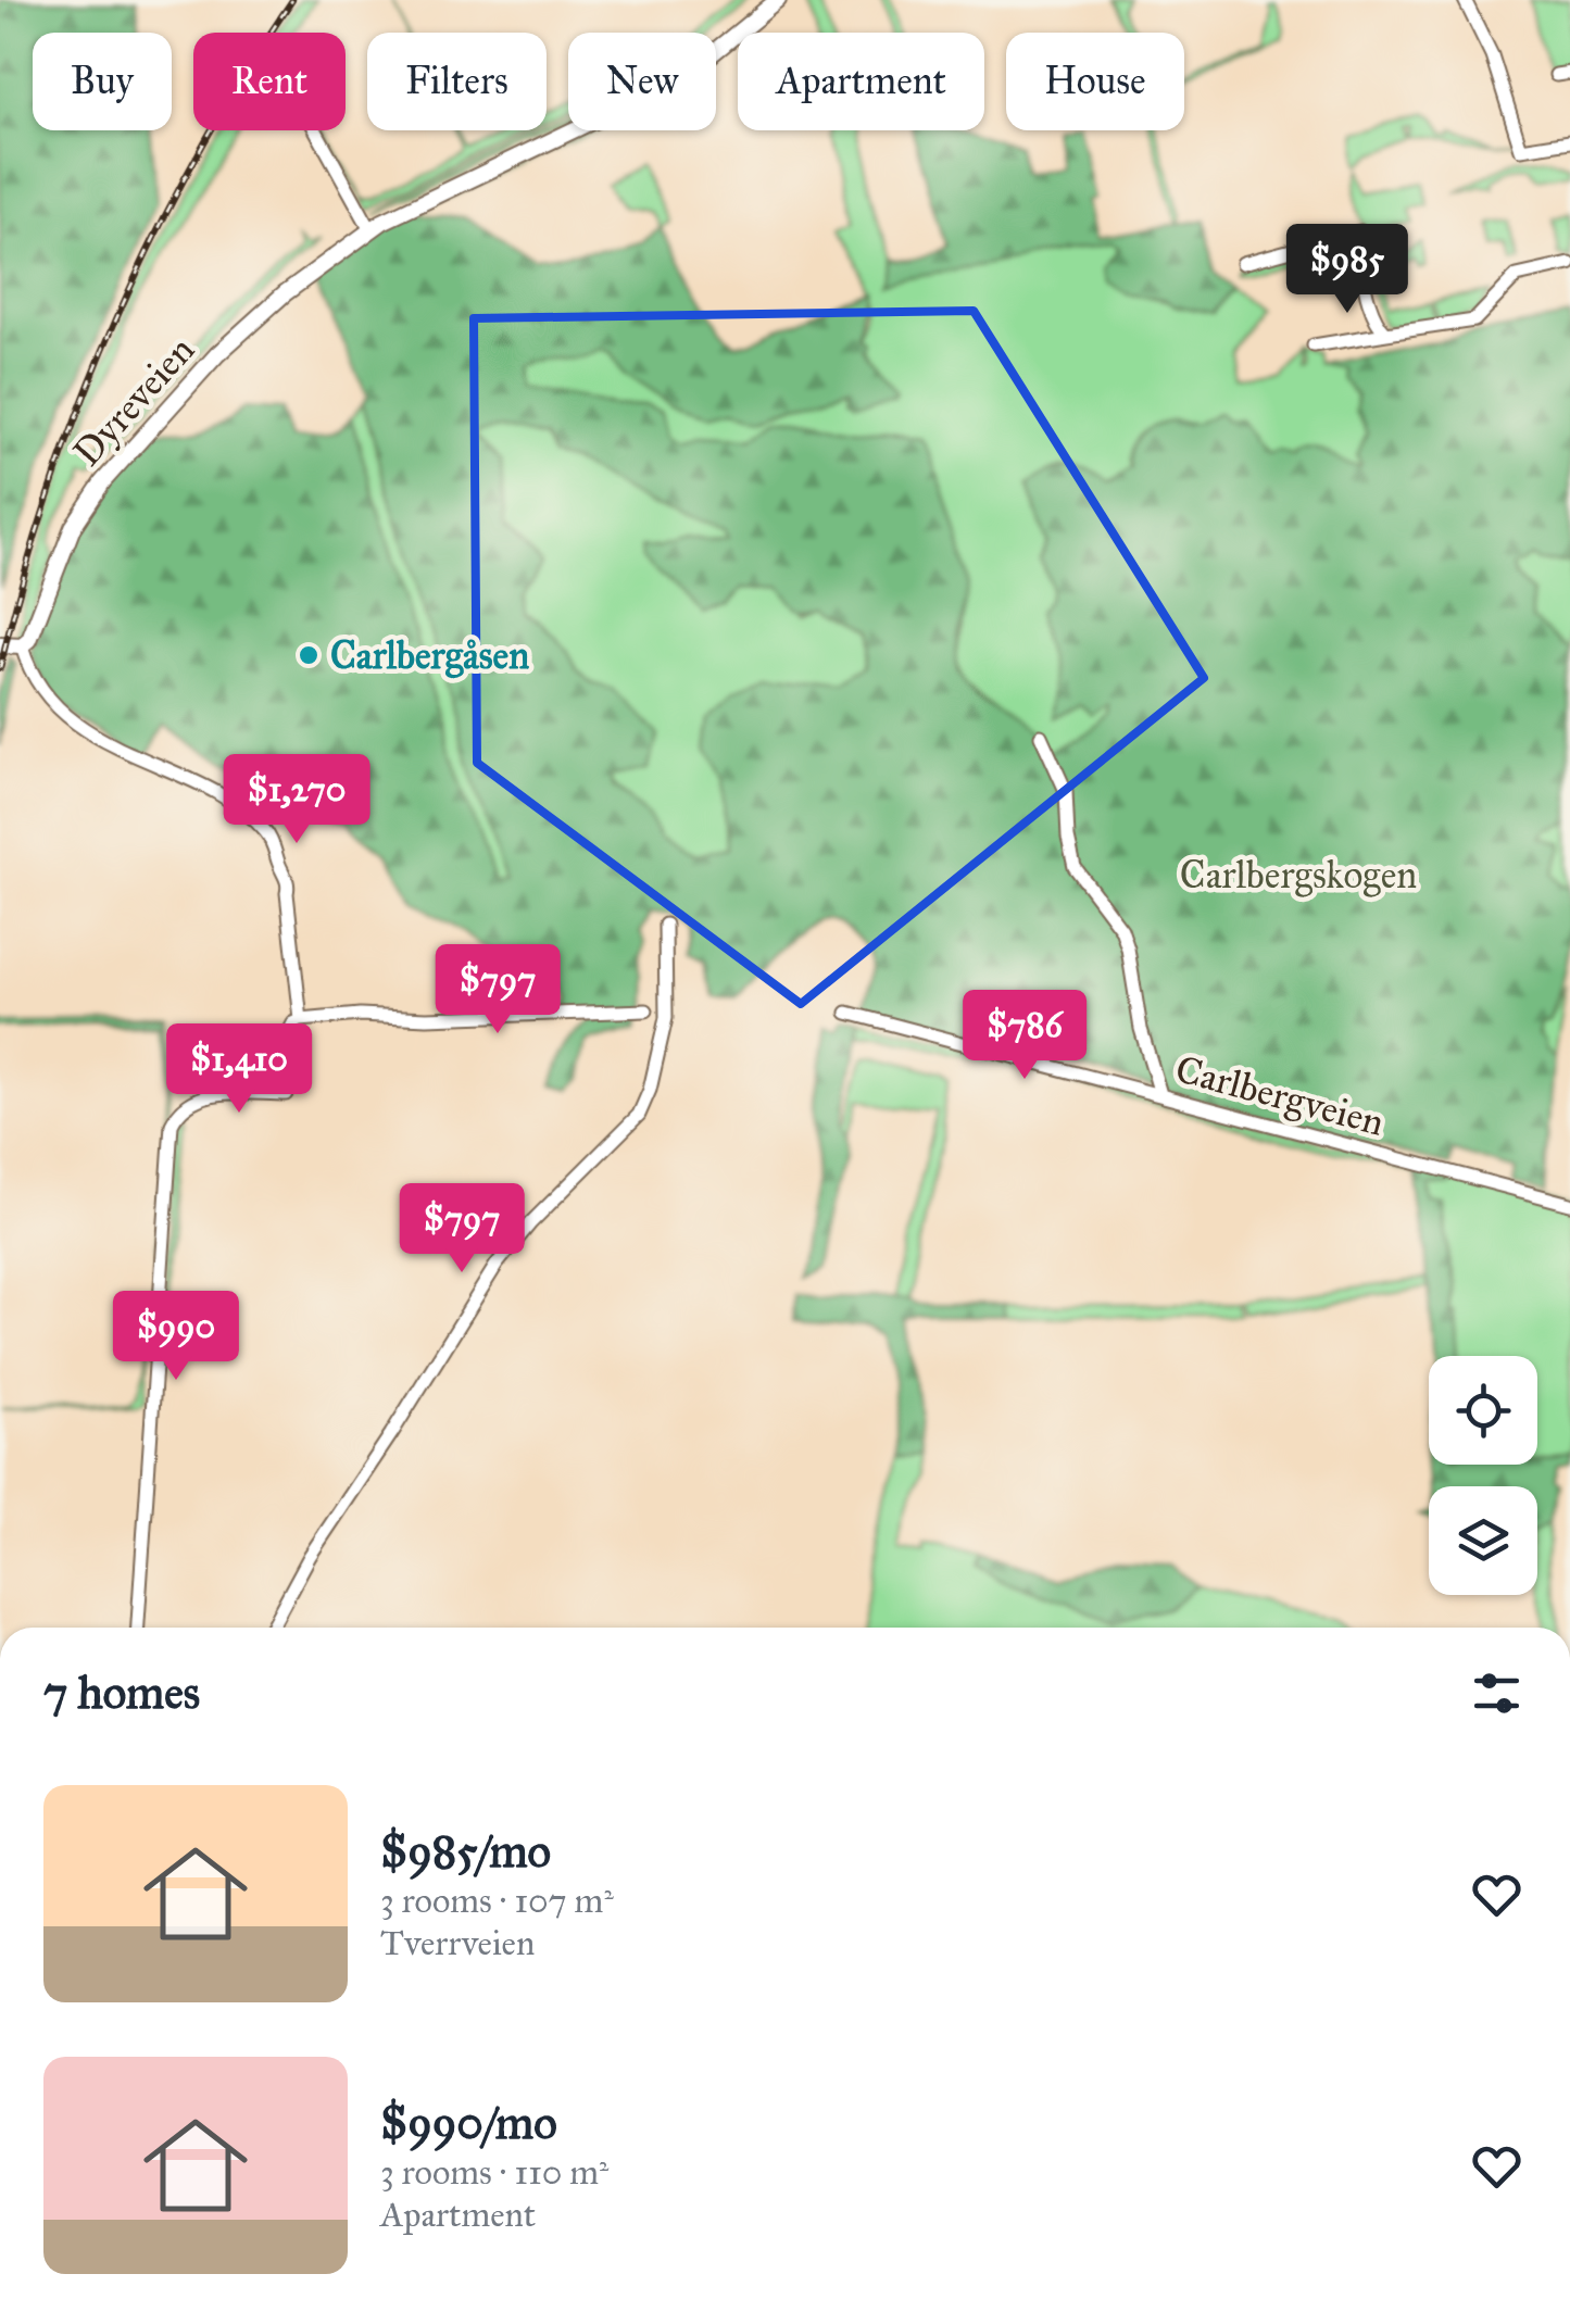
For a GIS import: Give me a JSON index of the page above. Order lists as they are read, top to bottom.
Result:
{
  "streets": {
    "main road": ["Dyreveien"],
    "street": ["Carlbergveien"]
  },
  "parks": ["Carlbergskogen"],
  "places": ["Carlbergåsen"],
  "page": {
    "chip": [
      "Buy",
      "Rent",
      "Filters",
      "New",
      "Apartment",
      "House"
    ],
    "price": [
      "$985",
      "$1,270",
      "$797",
      "$786",
      "$1,410",
      "$797",
      "$990"
    ],
    "heading": "7 homes",
    "list": [
      {
        "name": "$985/mo",
        "note": "3 rooms · 107 m² · Tverrveien"
      },
      {
        "name": "$990/mo",
        "note": "3 rooms · 110 m² · Apartment"
      }
    ]
  }
}
